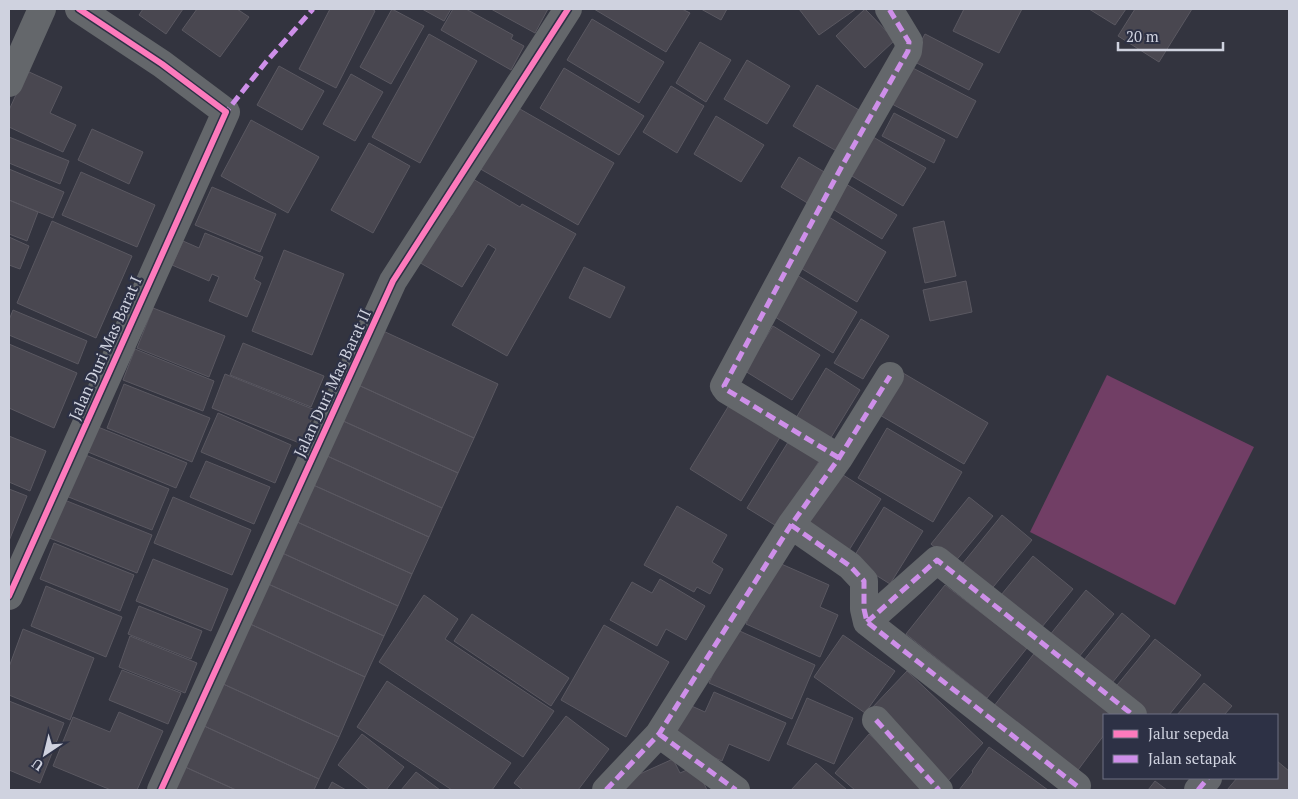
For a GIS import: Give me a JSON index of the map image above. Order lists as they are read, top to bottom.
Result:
{
  "streets": {
    "street": ["Jalan Duri Mas Barat I", "Jalan Duri Mas Barat II"]
  },
  "legend": ["Jalur sepeda", "Jalan setapak"],
  "scale_bar": "20 m",
  "north": "bottom left"
}
